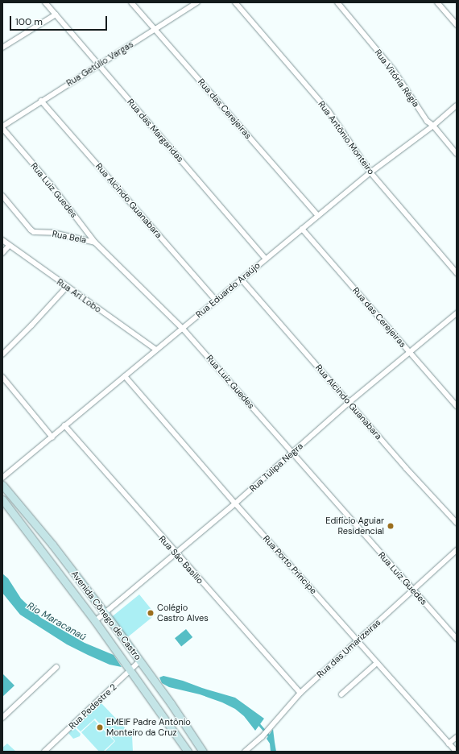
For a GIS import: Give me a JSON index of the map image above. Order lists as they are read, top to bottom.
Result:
{
  "streets": {
    "main road": ["Avenida Cônego de Castro"],
    "street": [
      "Rua Getúlio Vargas",
      "Rua Vitória Régia",
      "Rua das Cerejeiras",
      "Rua das Margaridas",
      "Rua Antônio Monteiro",
      "Rua Luiz Guedes",
      "Rua Alcindo Guanabara",
      "Rua Bela",
      "Rua Eduardo Araújo",
      "Rua Ari Lobo",
      "Rua Tulipa Negra",
      "Rua São Basilio",
      "Rua Porto Príncipe",
      "Rua das Umarizeiras",
      "Rua Pedestre 2"
    ]
  },
  "crossings": [
    ["Rua Getúlio Vargas", "Rua das Cerejeiras"],
    ["Rua Getúlio Vargas", "Rua das Margaridas"],
    ["Rua Getúlio Vargas", "Rua Luiz Guedes"],
    ["Rua Getúlio Vargas", "Rua Alcindo Guanabara"],
    ["Rua Vitória Régia", "Rua Eduardo Araújo"],
    ["Rua das Cerejeiras", "Rua Eduardo Araújo"],
    ["Rua das Cerejeiras", "Rua Tulipa Negra"],
    ["Rua das Margaridas", "Rua Eduardo Araújo"],
    ["Rua Antônio Monteiro", "Rua Eduardo Araújo"],
    ["Rua Luiz Guedes", "Rua Bela"],
    ["Rua Luiz Guedes", "Rua Eduardo Araújo"],
    ["Rua Luiz Guedes", "Rua Tulipa Negra"],
    ["Rua Luiz Guedes", "Rua das Umarizeiras"],
    ["Rua Alcindo Guanabara", "Rua Eduardo Araújo"],
    ["Rua Alcindo Guanabara", "Rua Tulipa Negra"],
    ["Rua Eduardo Araújo", "Rua Ari Lobo"],
    ["Rua Eduardo Araújo", "Rua São Basilio"],
    ["Rua Eduardo Araújo", "Rua Porto Príncipe"],
    ["Rua Tulipa Negra", "Rua São Basilio"],
    ["Rua Tulipa Negra", "Rua Porto Príncipe"],
    ["Rua Tulipa Negra", "Avenida Cônego de Castro"],
    ["Rua São Basilio", "Rua das Umarizeiras"],
    ["Rua Porto Príncipe", "Rua das Umarizeiras"],
    ["Avenida Cônego de Castro", "Rua Pedestre 2"]
  ],
  "water": ["Rio Maracanaú"],
  "places": ["Edifício Aguiar Residencial", "Colégio Castro Alves", "EMEIF Padre Antônio Monteiro da Cruz"],
  "scale_bar": "100 m"
}
